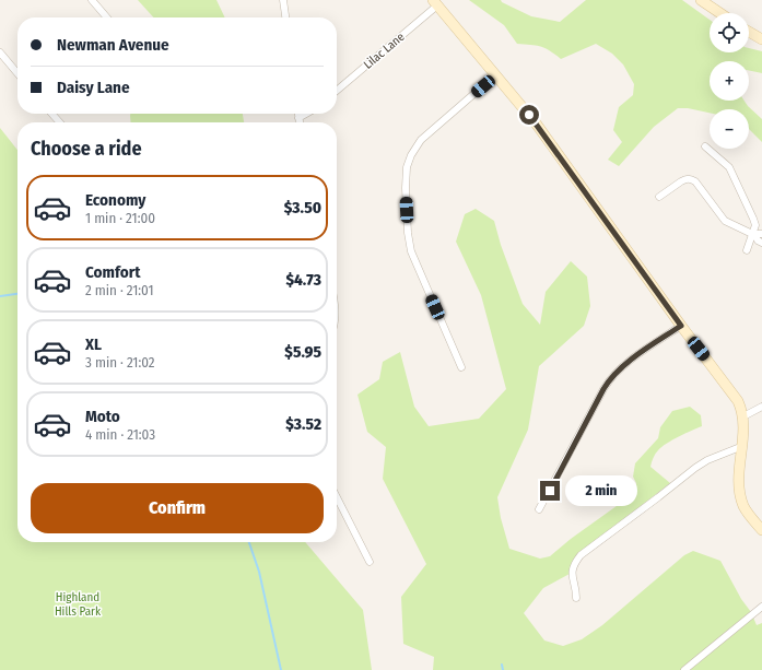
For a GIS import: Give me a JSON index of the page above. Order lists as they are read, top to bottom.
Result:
{
  "streets": {
    "street": ["Lilac Lane"]
  },
  "parks": ["Highland Hills Park"],
  "page": {
    "map_buttons": ["+", "−"],
    "banner": ["Newman Avenue", "Daisy Lane"],
    "heading": "Choose a ride",
    "list": [
      {
        "name": "Economy",
        "note": "1 min · 21:00",
        "value": "$3.50"
      },
      {
        "name": "Comfort",
        "note": "2 min · 21:01",
        "value": "$4.73"
      },
      {
        "name": "XL",
        "note": "3 min · 21:02",
        "value": "$5.95"
      },
      {
        "name": "Moto",
        "note": "4 min · 21:03",
        "value": "$3.52"
      }
    ],
    "buttons": "Confirm",
    "bubble": "2 min"
  }
}
